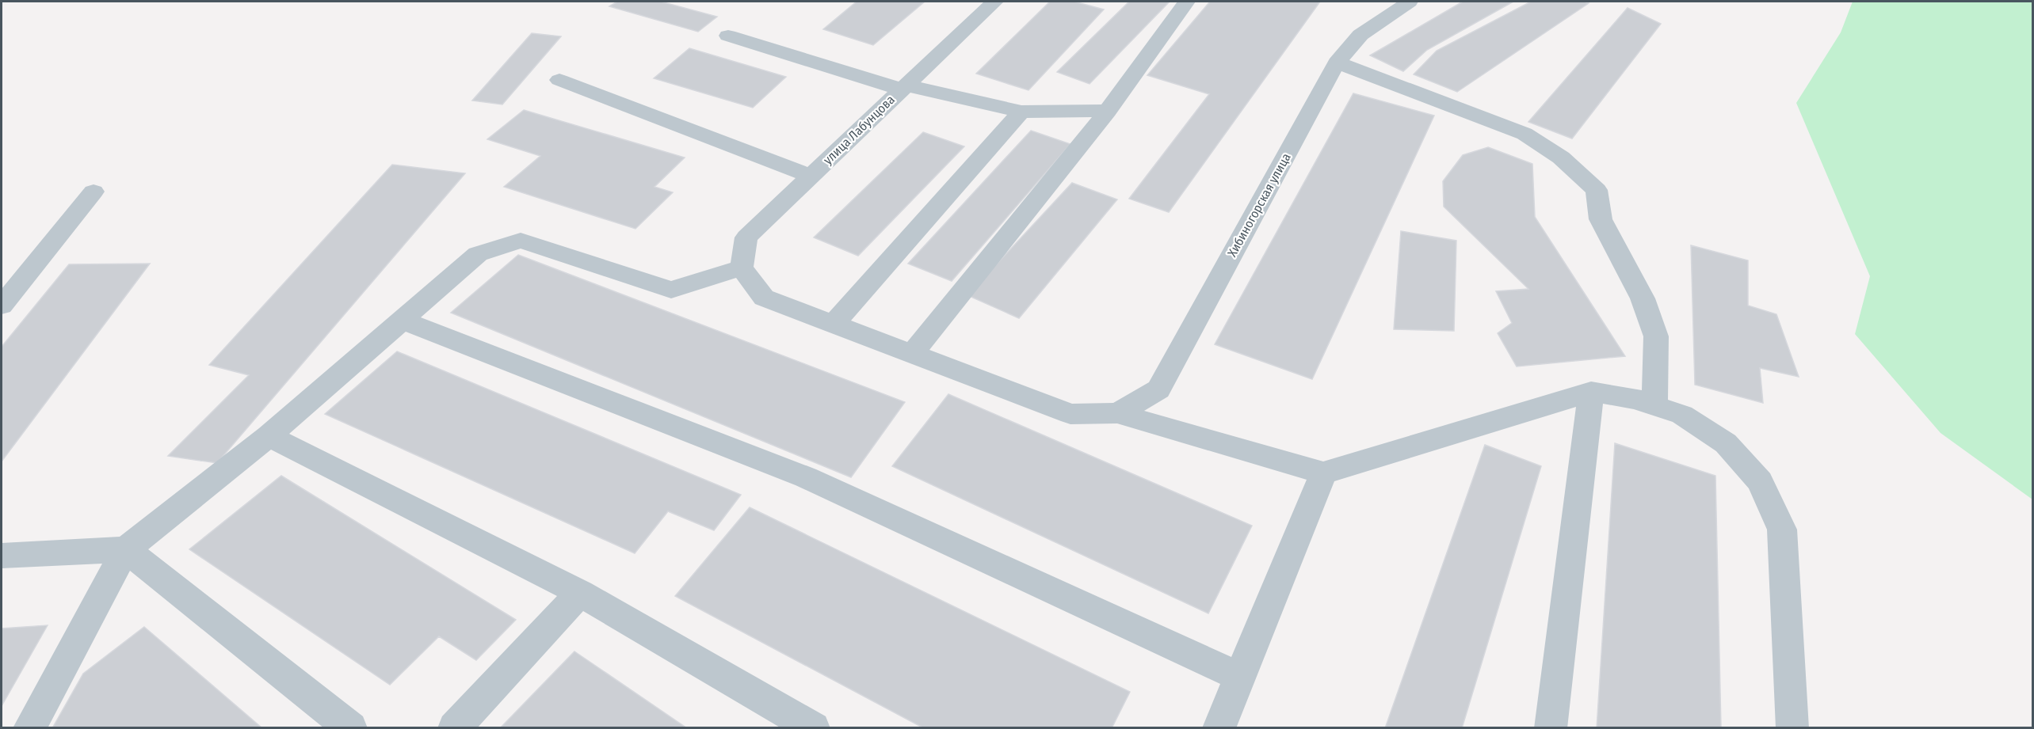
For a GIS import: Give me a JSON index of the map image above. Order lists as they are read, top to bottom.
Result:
{
  "streets": {
    "street": ["улица Лабунцова", "Хибиногорская улица"]
  }
}
